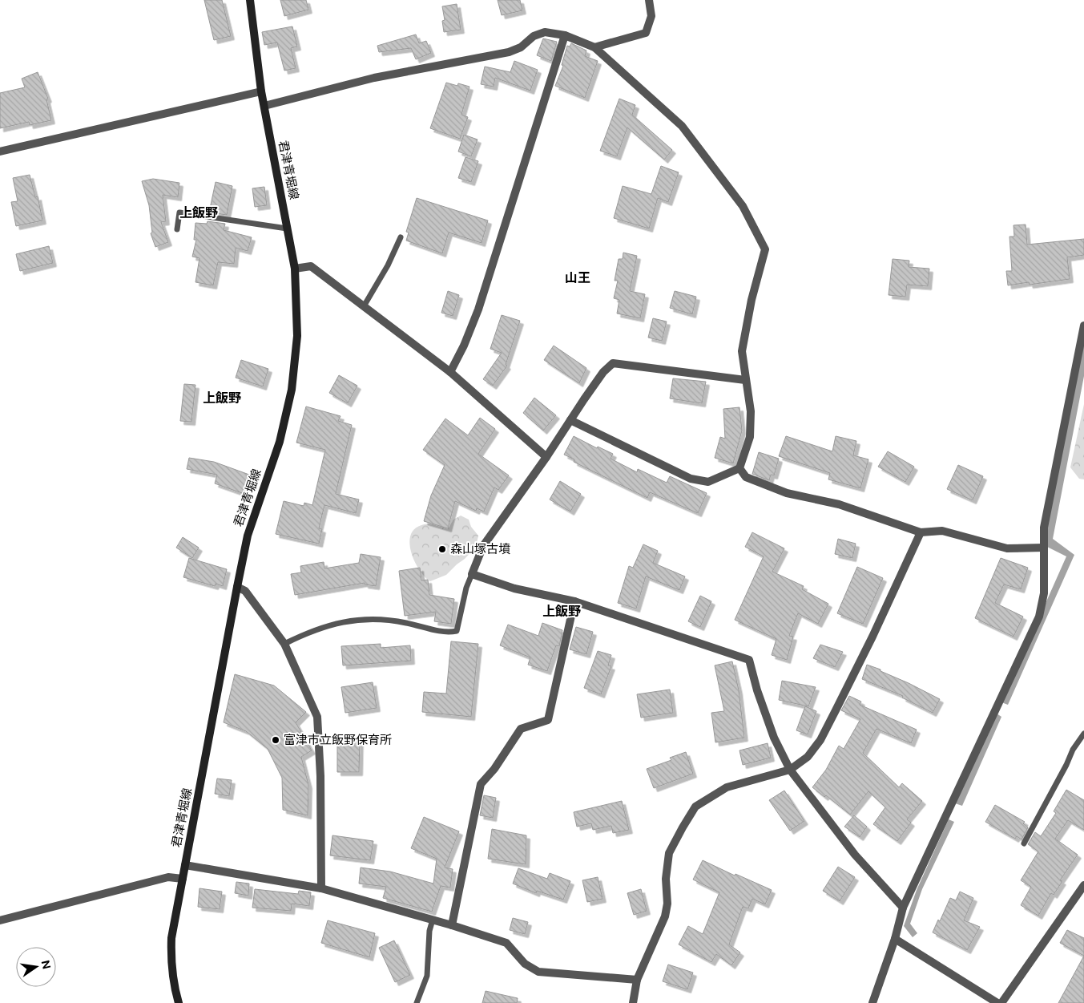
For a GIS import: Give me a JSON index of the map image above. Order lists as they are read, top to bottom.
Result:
{
  "streets": {
    "main road": ["君津青堀線"]
  },
  "districts": [
    "上飯野",
    "山王",
    "上飯野",
    "上飯野"
  ],
  "places": ["森山塚古墳", "富津市立飯野保育所"],
  "north": "right"
}
